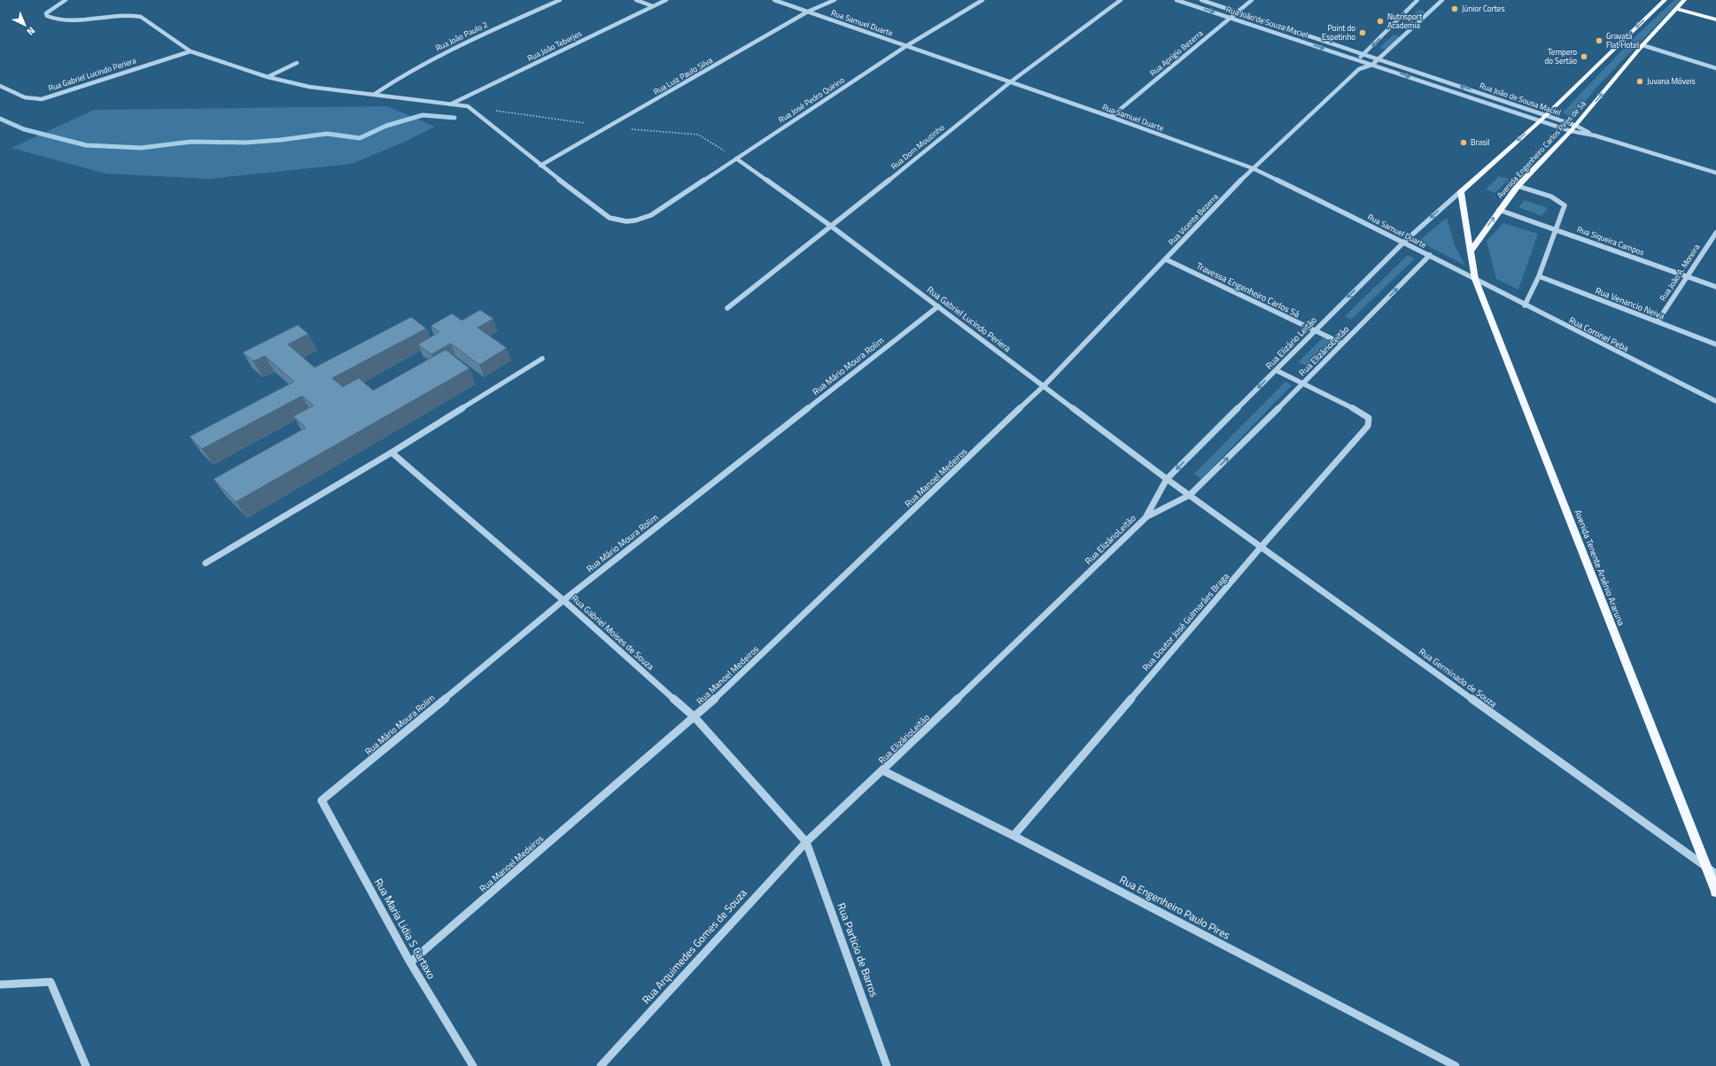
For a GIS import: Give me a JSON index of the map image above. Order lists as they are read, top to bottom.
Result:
{
  "streets": {
    "main road": ["Avenida Engenheiro Carlos Pires de Sá", "Avenida Tenente Arsênio Araruna"],
    "street": [
      "Rua João de Souza Maciel",
      "Rua Samuel Duarte",
      "Rua João Paulo 2",
      "Rua João Teberjes",
      "Rua Aprigio Bezerra",
      "Rua Gabriel Lucindo Periera",
      "Rua Luiz Paulo Silva",
      "Rua João de Sousa Maciel",
      "Rua José Pedro Quirino",
      "Rua Dom Mouzinho",
      "Rua Vicente Bezerra",
      "Rua Siqueira Campos",
      "Rua João A. Moreira",
      "Travessa Engenheiro Carlos Sá",
      "Rua Venancio Neiva",
      "Rua Coronel Peba",
      "Rua Elizário Leitão",
      "Rua ElizárioLeitão",
      "Rua Mário Moura Rolim",
      "Rua Manoel Medeiros",
      "Rua Doutor José Gulmarães Braga",
      "Rua Gabriel Moises de Souza",
      "Rua Germinado de Souza",
      "Rua Engenheiro Paulo Pires",
      "Rua Maria Lidia S Cartaxo",
      "Rua Arquimedes Gomes de Souza",
      "Rua Particio de Barros"
    ]
  },
  "crossings": [
    ["Rua João de Souza Maciel", "Rua Aprigio Bezerra"],
    ["Rua João de Souza Maciel", "Rua João de Sousa Maciel"],
    ["Rua João de Souza Maciel", "Rua Vicente Bezerra"],
    ["Rua Samuel Duarte", "Rua Aprigio Bezerra"],
    ["Rua Samuel Duarte", "Rua Luiz Paulo Silva"],
    ["Rua Samuel Duarte", "Rua José Pedro Quirino"],
    ["Rua Samuel Duarte", "Rua Dom Mouzinho"],
    ["Rua Samuel Duarte", "Rua Vicente Bezerra"],
    ["Rua Samuel Duarte", "Rua Coronel Peba"],
    ["Rua Samuel Duarte", "Rua Elizário Leitão"],
    ["Rua Samuel Duarte", "Rua ElizárioLeitão"],
    ["Rua Samuel Duarte", "Avenida Tenente Arsênio Araruna"],
    ["Rua João Teberjes", "Rua José Pedro Quirino"],
    ["Rua Gabriel Lucindo Periera", "Rua José Pedro Quirino"],
    ["Rua Gabriel Lucindo Periera", "Rua Dom Mouzinho"],
    ["Rua Gabriel Lucindo Periera", "Rua Vicente Bezerra"],
    ["Rua Gabriel Lucindo Periera", "Rua Elizário Leitão"],
    ["Rua Gabriel Lucindo Periera", "Rua ElizárioLeitão"],
    ["Rua Gabriel Lucindo Periera", "Rua Mário Moura Rolim"],
    ["Rua Gabriel Lucindo Periera", "Rua Manoel Medeiros"],
    ["Rua Gabriel Lucindo Periera", "Rua Germinado de Souza"],
    ["Rua Luiz Paulo Silva", "Rua José Pedro Quirino"],
    ["Rua João de Sousa Maciel", "Avenida Engenheiro Carlos Pires de Sá"],
    ["Rua João de Sousa Maciel", "Rua Vicente Bezerra"],
    ["Avenida Engenheiro Carlos Pires de Sá", "Rua Siqueira Campos"],
    ["Avenida Engenheiro Carlos Pires de Sá", "Avenida Tenente Arsênio Araruna"],
    ["Rua Vicente Bezerra", "Travessa Engenheiro Carlos Sá"],
    ["Rua Vicente Bezerra", "Rua Manoel Medeiros"],
    ["Rua Siqueira Campos", "Rua João A. Moreira"],
    ["Rua João A. Moreira", "Rua Venancio Neiva"],
    ["Travessa Engenheiro Carlos Sá", "Rua Elizário Leitão"],
    ["Travessa Engenheiro Carlos Sá", "Rua ElizárioLeitão"],
    ["Rua Coronel Peba", "Avenida Tenente Arsênio Araruna"],
    ["Rua Elizário Leitão", "Rua ElizárioLeitão"],
    ["Rua ElizárioLeitão", "Rua Doutor José Gulmarães Braga"],
    ["Rua ElizárioLeitão", "Rua Gabriel Moises de Souza"],
    ["Rua ElizárioLeitão", "Rua Germinado de Souza"],
    ["Rua ElizárioLeitão", "Rua Engenheiro Paulo Pires"],
    ["Rua ElizárioLeitão", "Rua Arquimedes Gomes de Souza"],
    ["Rua ElizárioLeitão", "Rua Particio de Barros"],
    ["Rua Mário Moura Rolim", "Rua Gabriel Moises de Souza"],
    ["Rua Mário Moura Rolim", "Rua Maria Lidia S Cartaxo"],
    ["Rua Manoel Medeiros", "Rua Gabriel Moises de Souza"],
    ["Rua Manoel Medeiros", "Rua Maria Lidia S Cartaxo"],
    ["Avenida Tenente Arsênio Araruna", "Rua Germinado de Souza"],
    ["Rua Doutor José Gulmarães Braga", "Rua Germinado de Souza"],
    ["Rua Doutor José Gulmarães Braga", "Rua Engenheiro Paulo Pires"],
    ["Rua Gabriel Moises de Souza", "Rua Arquimedes Gomes de Souza"],
    ["Rua Gabriel Moises de Souza", "Rua Particio de Barros"],
    ["Rua Arquimedes Gomes de Souza", "Rua Particio de Barros"]
  ],
  "one_way": ["Rua Elizário Leitão"],
  "places": [
    "Júnior Cortes",
    "Nutrisport Academia",
    "Point do Espetinho",
    "Gravatá Flat Hotel",
    "Tempero do Sertão",
    "Juvana Móveis",
    "Brasil"
  ],
  "north": "bottom right"
}
